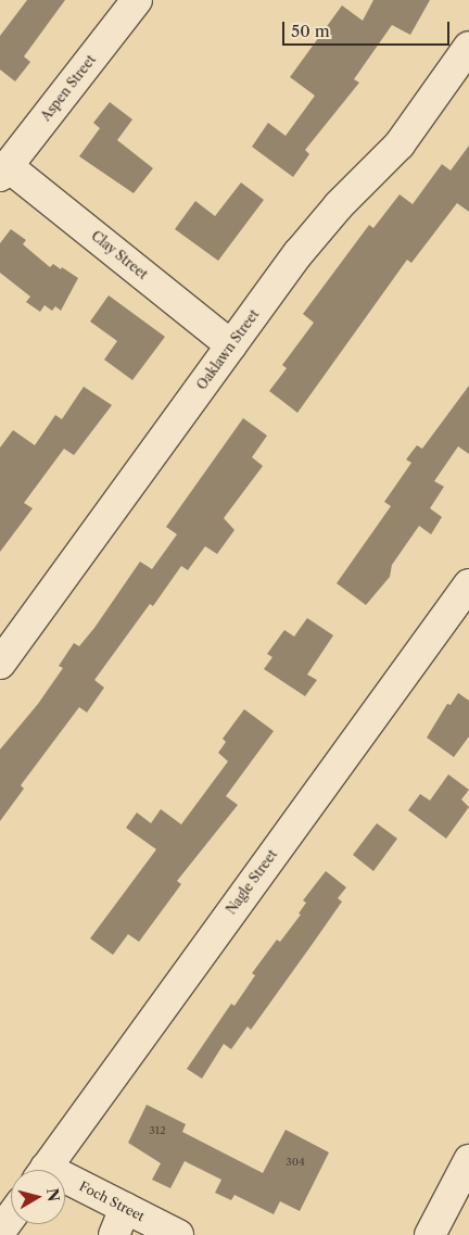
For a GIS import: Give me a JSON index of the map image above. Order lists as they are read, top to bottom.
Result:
{
  "streets": {
    "street": [
      "Aspen Street",
      "Clay Street",
      "Oaklawn Street",
      "Nagle Street",
      "Foch Street"
    ]
  },
  "crossings": [
    ["Aspen Street", "Clay Street"],
    ["Clay Street", "Oaklawn Street"]
  ],
  "house_numbers": ["312", "304"],
  "scale_bar": "50 m",
  "north": "right"
}
